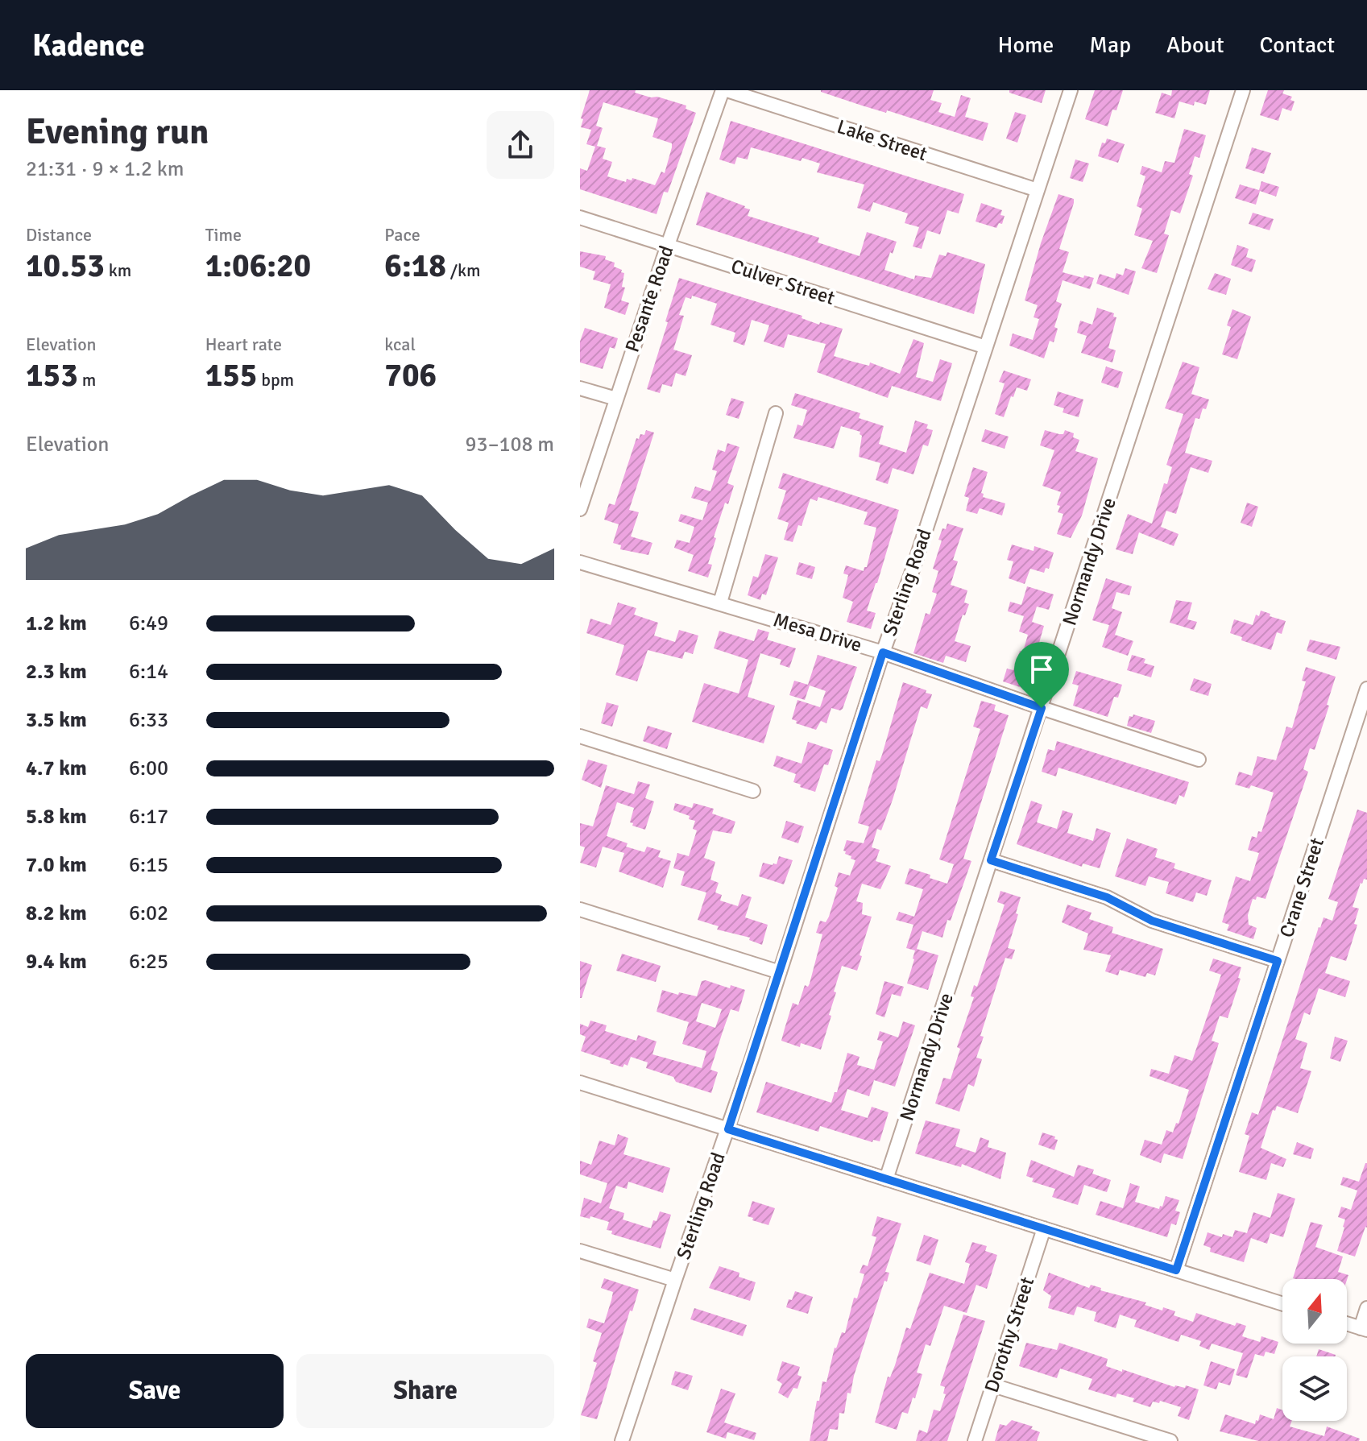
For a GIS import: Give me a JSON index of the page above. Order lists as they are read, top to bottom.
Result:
{
  "streets": {
    "street": [
      "Lake Street",
      "Culver Street",
      "Pesante Road",
      "Normandy Drive",
      "Sterling Road",
      "Mesa Drive",
      "Crane Street",
      "Dorothy Street"
    ]
  },
  "crossings": [
    ["Lake Street", "Pesante Road"],
    ["Lake Street", "Sterling Road"],
    ["Culver Street", "Pesante Road"],
    ["Culver Street", "Sterling Road"],
    ["Normandy Drive", "Mesa Drive"],
    ["Sterling Road", "Mesa Drive"]
  ],
  "north": "top",
  "page": {
    "header": "Kadence",
    "nav": [
      "Home",
      "Map",
      "About",
      "Contact"
    ],
    "heading": ["Evening run", "21:31 · 9 × 1.2 km"],
    "stats": [
      ["Distance", "10.53 km"],
      ["Time", "1:06:20"],
      ["Pace", "6:18 /km"],
      ["Elevation", "153 m"],
      ["Heart rate", "155 bpm"],
      ["kcal", "706"]
    ],
    "chart": ["Elevation", "93–108 m"],
    "list": [
      {
        "name": "1.2 km",
        "note": "6:49"
      },
      {
        "name": "2.3 km",
        "note": "6:14"
      },
      {
        "name": "3.5 km",
        "note": "6:33"
      },
      {
        "name": "4.7 km",
        "note": "6:00"
      },
      {
        "name": "5.8 km",
        "note": "6:17"
      },
      {
        "name": "7.0 km",
        "note": "6:15"
      },
      {
        "name": "8.2 km",
        "note": "6:02"
      },
      {
        "name": "9.4 km",
        "note": "6:25"
      }
    ],
    "buttons": ["Save", "Share"]
  }
}
